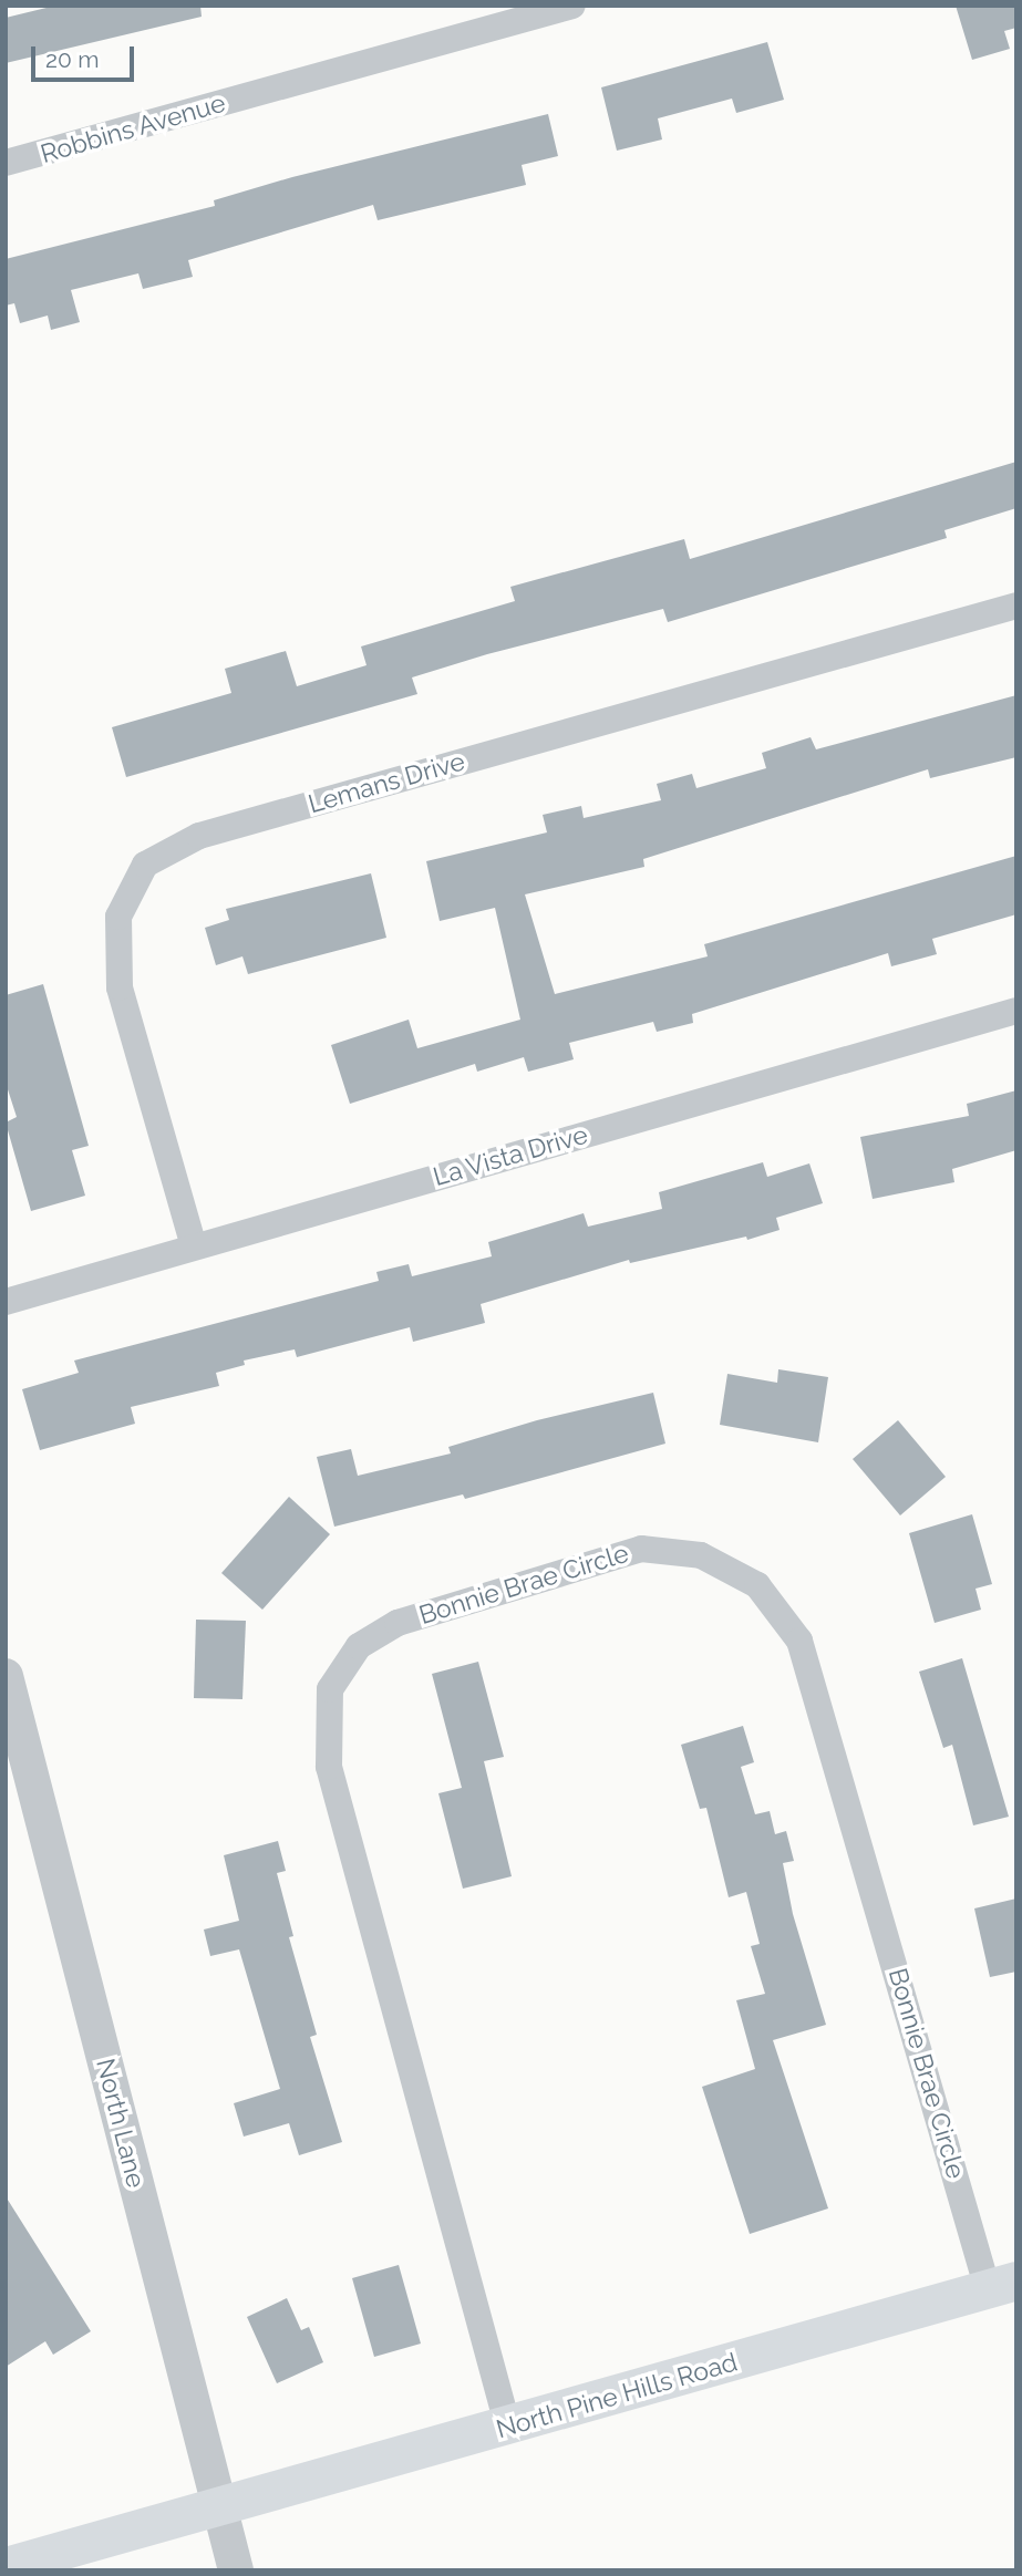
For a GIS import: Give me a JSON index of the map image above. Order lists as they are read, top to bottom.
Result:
{
  "streets": {
    "main road": ["North Pine Hills Road"],
    "street": [
      "Robbins Avenue",
      "Lemans Drive",
      "La Vista Drive",
      "Bonnie Brae Circle",
      "North Lane"
    ]
  },
  "crossings": [
    ["Lemans Drive", "La Vista Drive"],
    ["Bonnie Brae Circle", "North Pine Hills Road"],
    ["North Lane", "North Pine Hills Road"]
  ],
  "scale_bar": "20 m"
}
